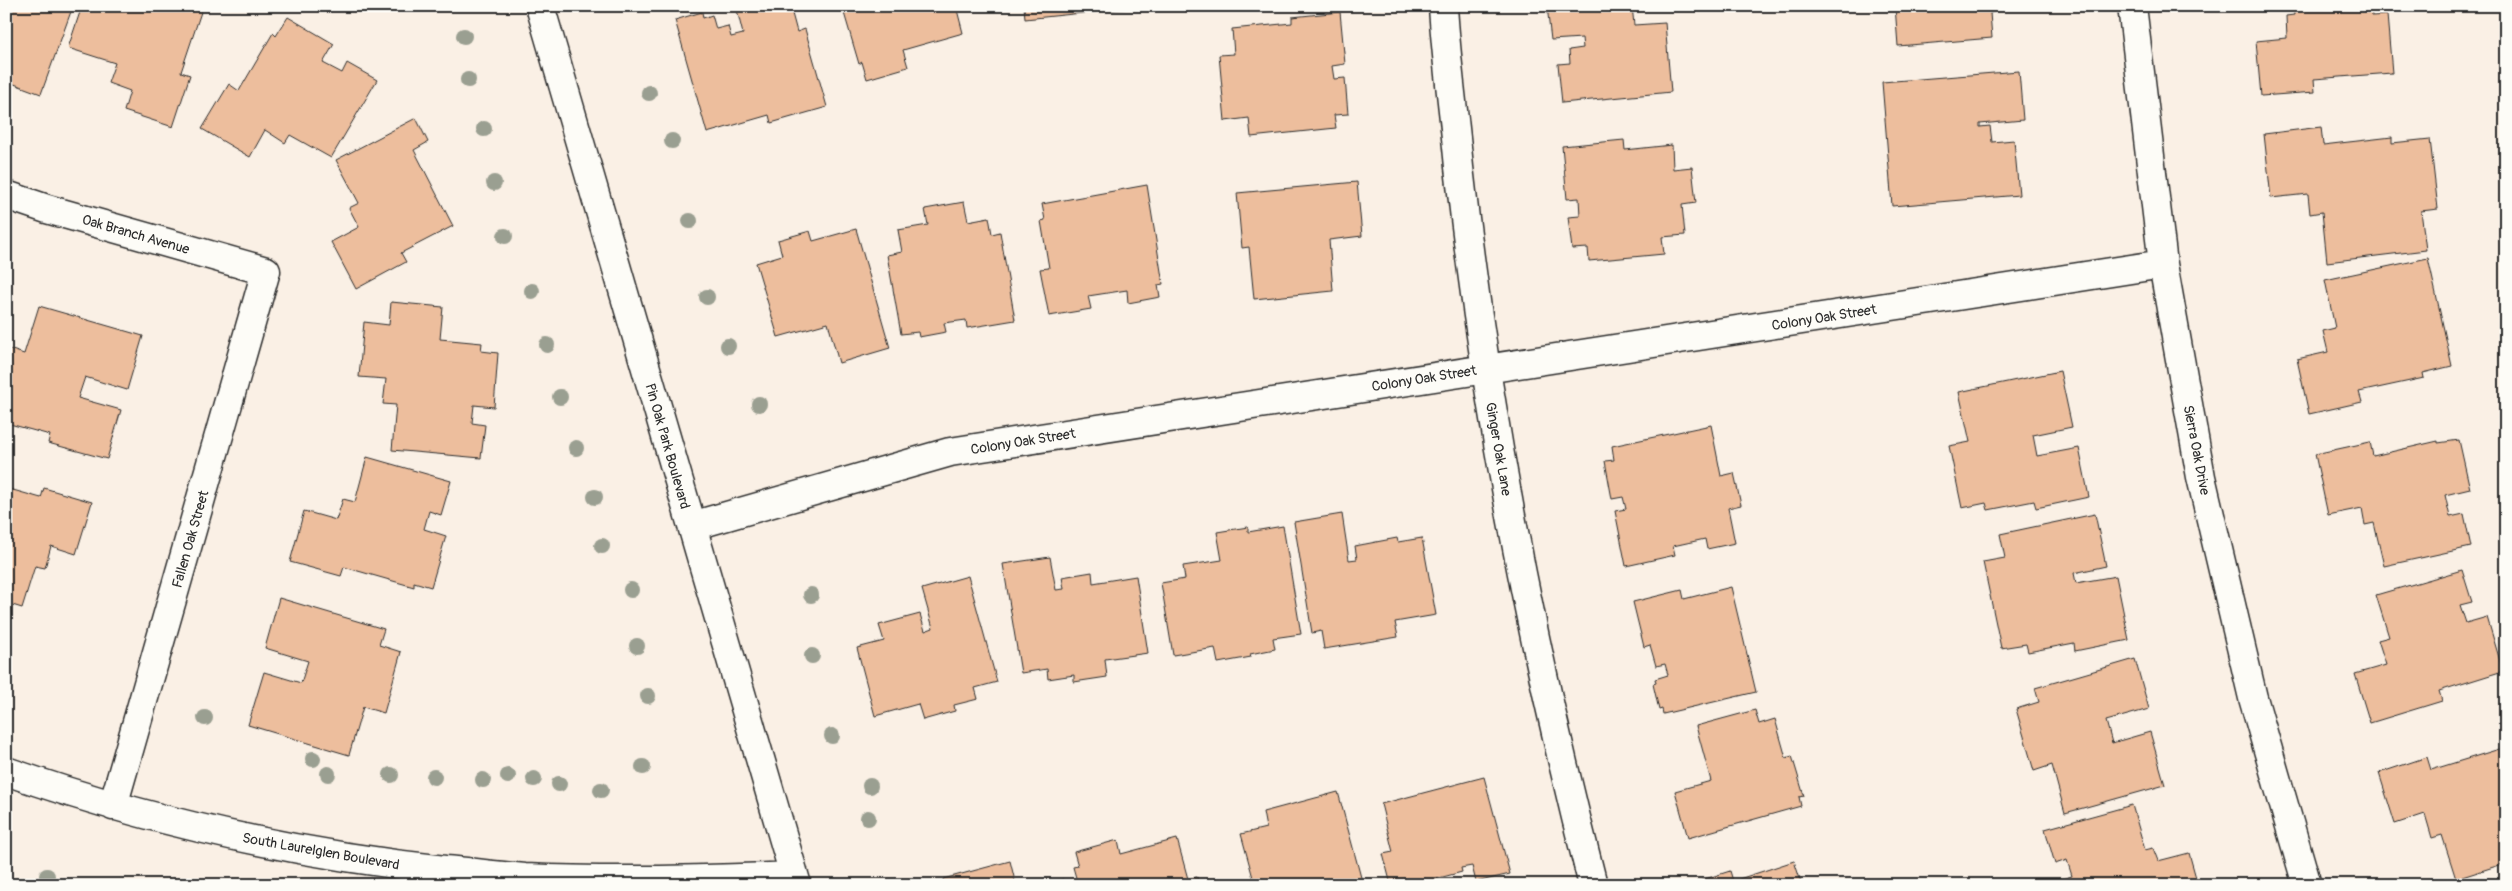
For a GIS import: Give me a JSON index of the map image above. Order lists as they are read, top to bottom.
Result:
{
  "streets": {
    "street": [
      "Oak Branch Avenue",
      "Colony Oak Street",
      "Pin Oak Park Boulevard",
      "Ginger Oak Lane",
      "Sierra Oak Drive",
      "Fallen Oak Street",
      "South Laurelglen Boulevard"
    ]
  },
  "crossings": [
    ["Oak Branch Avenue", "Fallen Oak Street"],
    ["Colony Oak Street", "Pin Oak Park Boulevard"],
    ["Colony Oak Street", "Ginger Oak Lane"],
    ["Colony Oak Street", "Sierra Oak Drive"],
    ["Pin Oak Park Boulevard", "South Laurelglen Boulevard"],
    ["Fallen Oak Street", "South Laurelglen Boulevard"]
  ]
}
